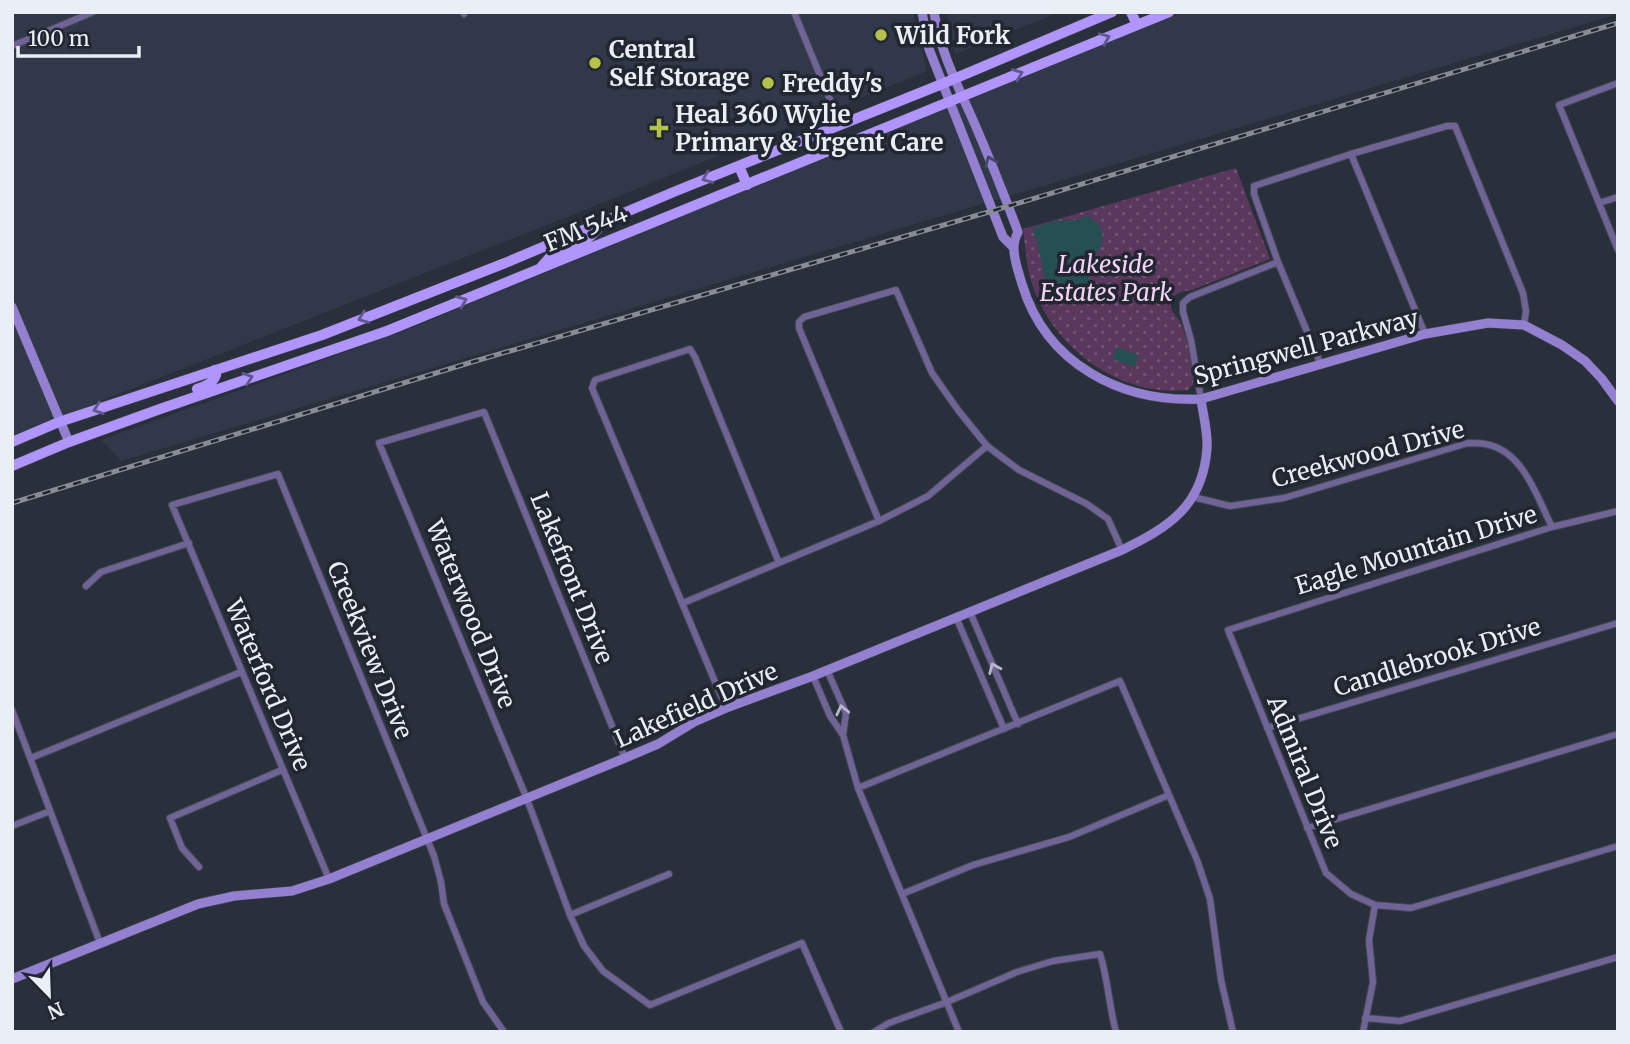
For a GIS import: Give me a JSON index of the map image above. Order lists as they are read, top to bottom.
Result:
{
  "streets": {
    "main road": ["FM 544"],
    "street": [
      "Springwell Parkway",
      "Creekwood Drive",
      "Eagle Mountain Drive",
      "Lakefront Drive",
      "Waterwood Drive",
      "Creekview Drive",
      "Candlebrook Drive",
      "Waterford Drive",
      "Lakefield Drive",
      "Admiral Drive"
    ]
  },
  "crossings": [
    ["FM 544", "Springwell Parkway"],
    ["Springwell Parkway", "Lakefield Drive"],
    ["Creekwood Drive", "Eagle Mountain Drive"],
    ["Creekwood Drive", "Lakefield Drive"],
    ["Eagle Mountain Drive", "Admiral Drive"],
    ["Lakefront Drive", "Waterwood Drive"],
    ["Lakefront Drive", "Lakefield Drive"],
    ["Waterwood Drive", "Lakefield Drive"],
    ["Creekview Drive", "Waterford Drive"],
    ["Creekview Drive", "Lakefield Drive"],
    ["Candlebrook Drive", "Admiral Drive"],
    ["Waterford Drive", "Lakefield Drive"]
  ],
  "parks": ["Lakeside Estates Park"],
  "places": {
    "other": ["Wild Fork", "Central Self Storage", "Freddy's"],
    "health": ["Heal 360 Wylie Primary & Urgent Care"]
  },
  "scale_bar": "100 m",
  "north": "bottom right"
}
